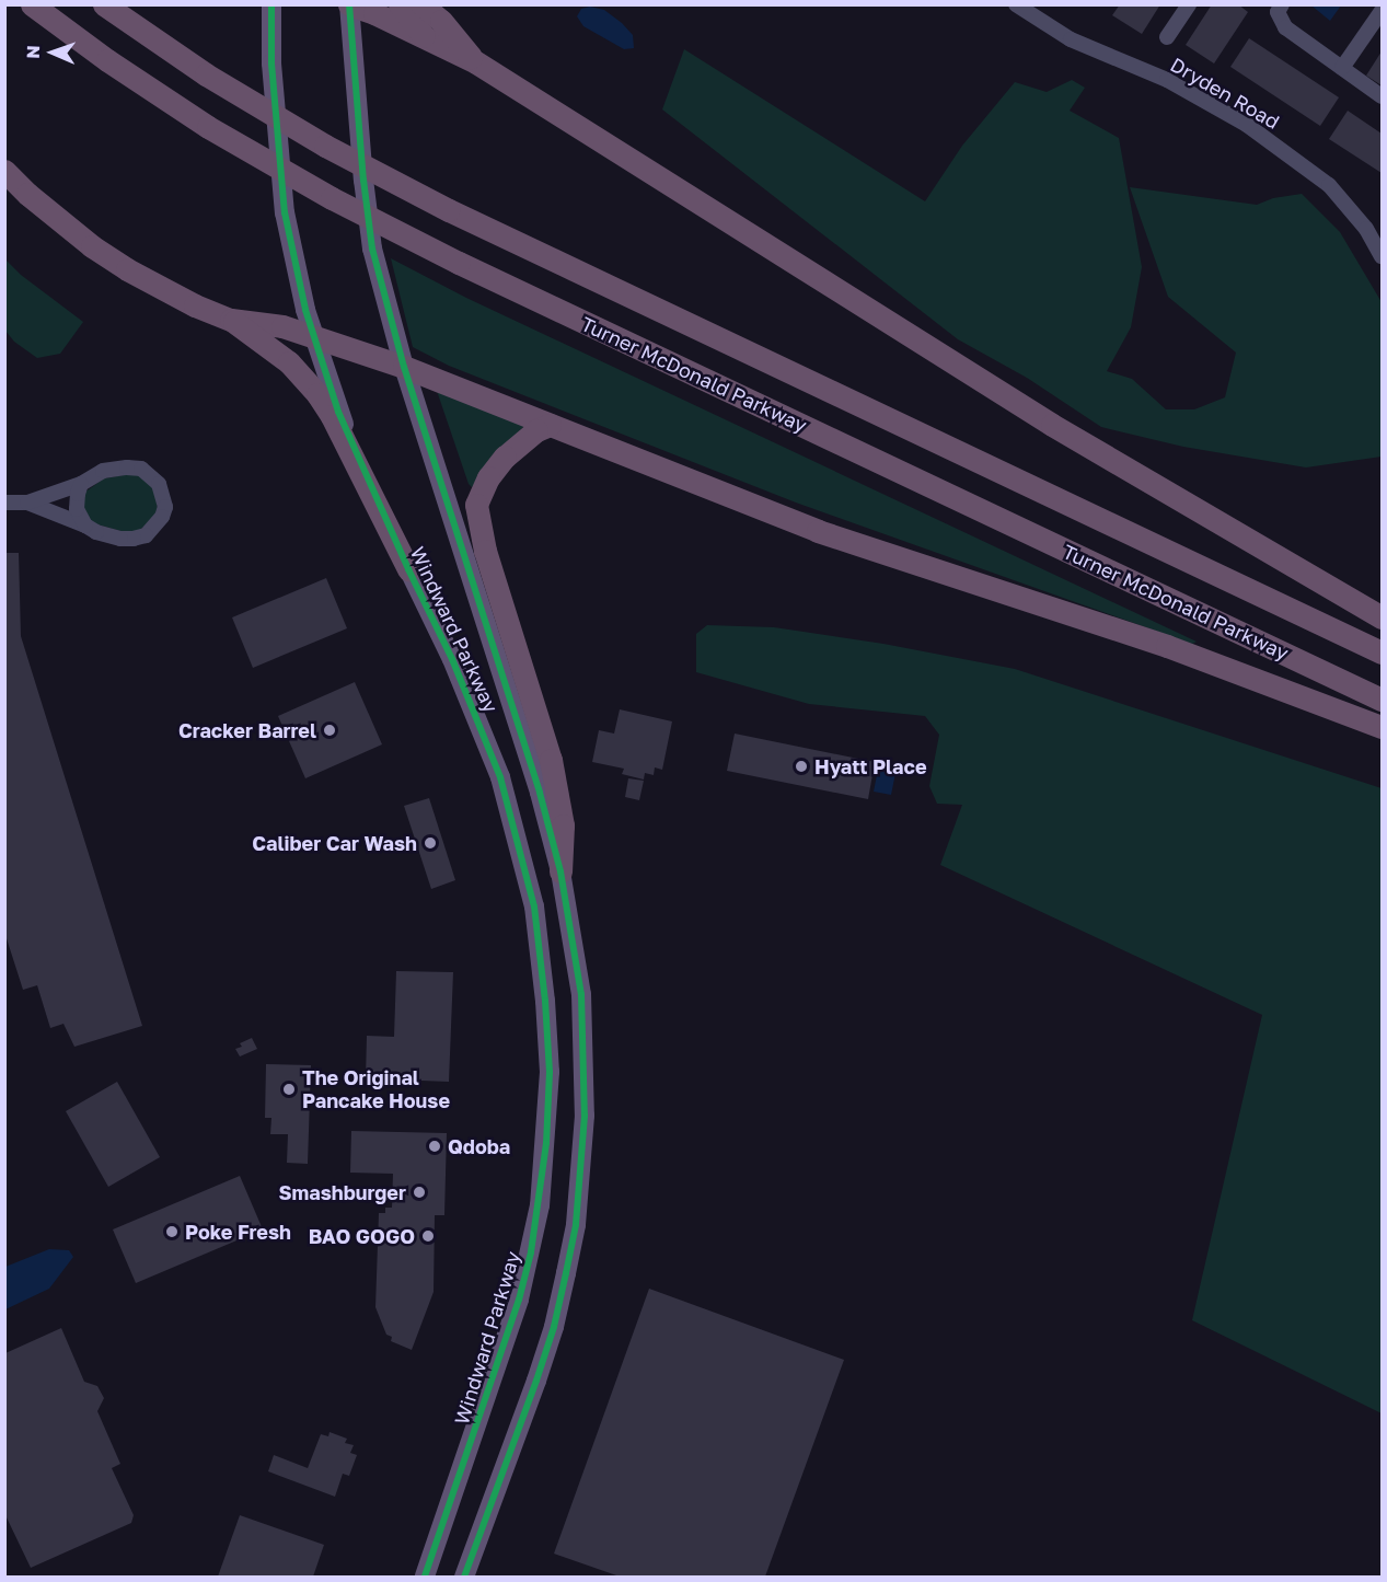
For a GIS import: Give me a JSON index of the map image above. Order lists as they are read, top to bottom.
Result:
{
  "streets": {
    "highway": ["Turner McDonald Parkway"],
    "main road": ["Windward Parkway"],
    "street": ["Dryden Road"]
  },
  "places": [
    "Cracker Barrel",
    "Hyatt Place",
    "Caliber Car Wash",
    "The Original Pancake House",
    "Qdoba",
    "Smashburger",
    "Poke Fresh",
    "BAO GOGO"
  ],
  "north": "left"
}
